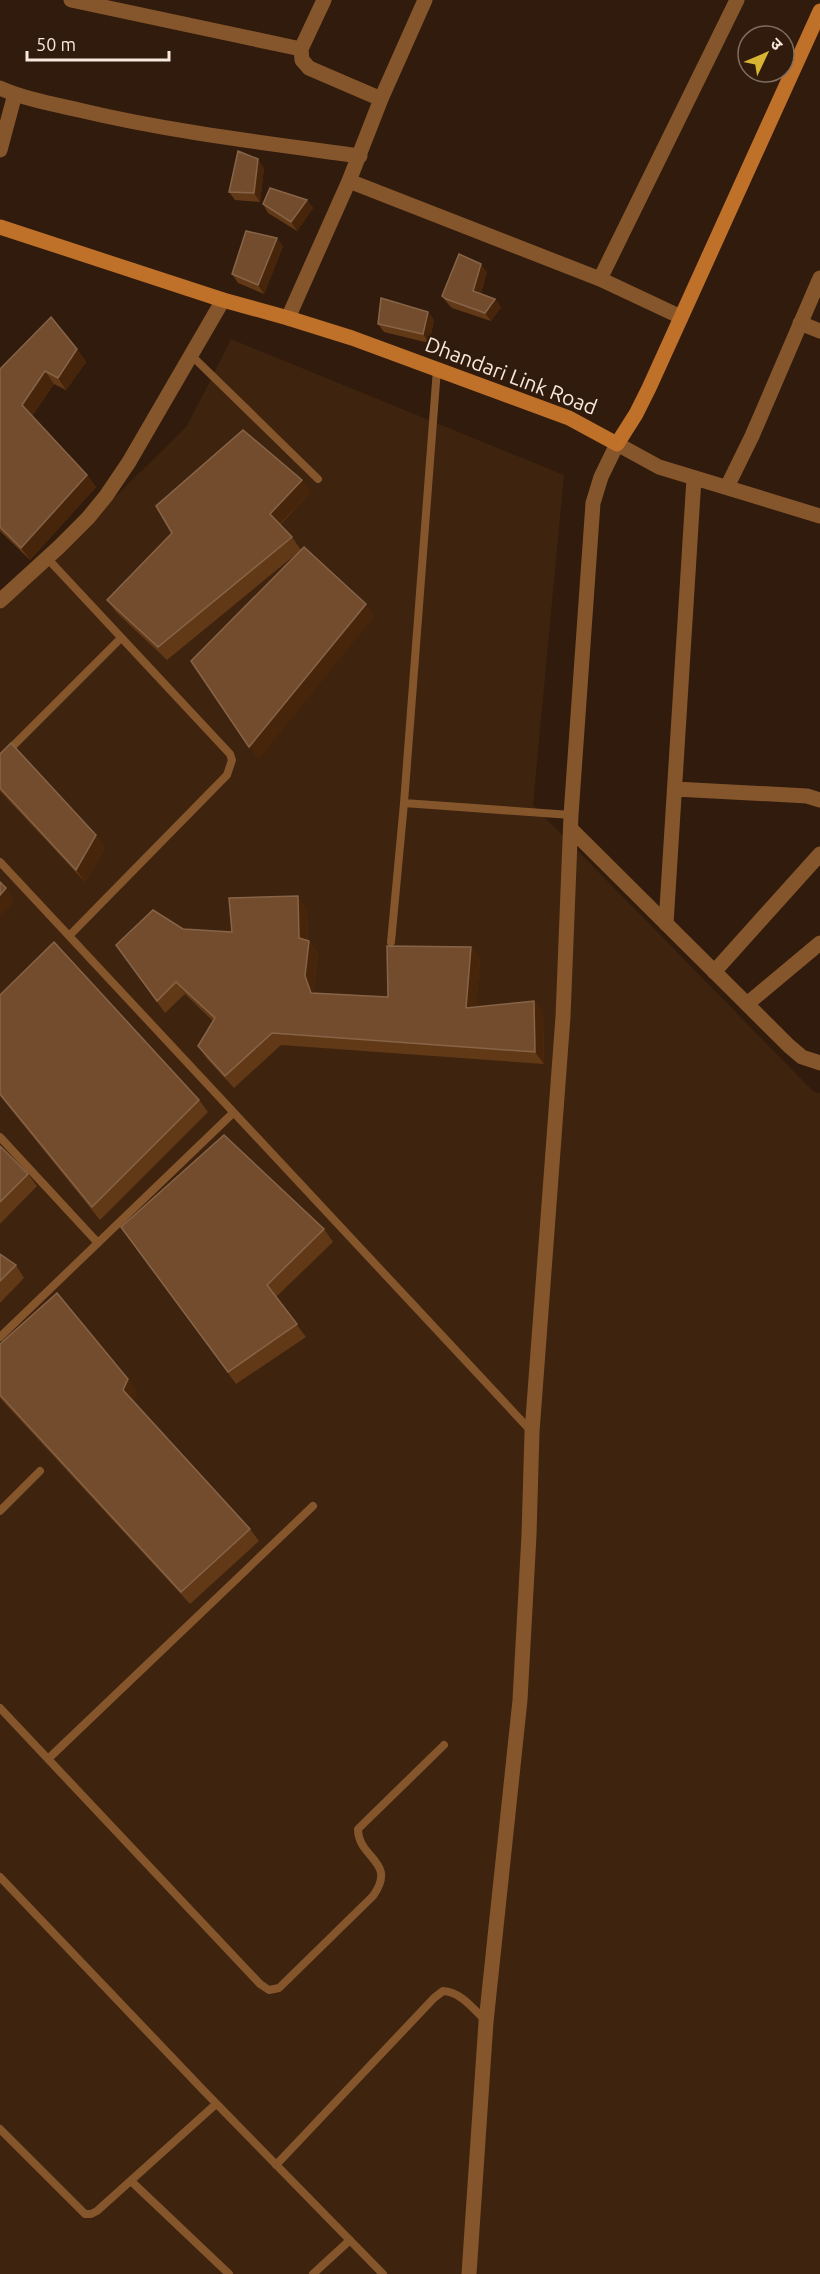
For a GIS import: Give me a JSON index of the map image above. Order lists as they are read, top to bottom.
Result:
{
  "streets": {
    "street": ["Dhandari Link Road"]
  },
  "scale_bar": "50 m",
  "north": "top right"
}
